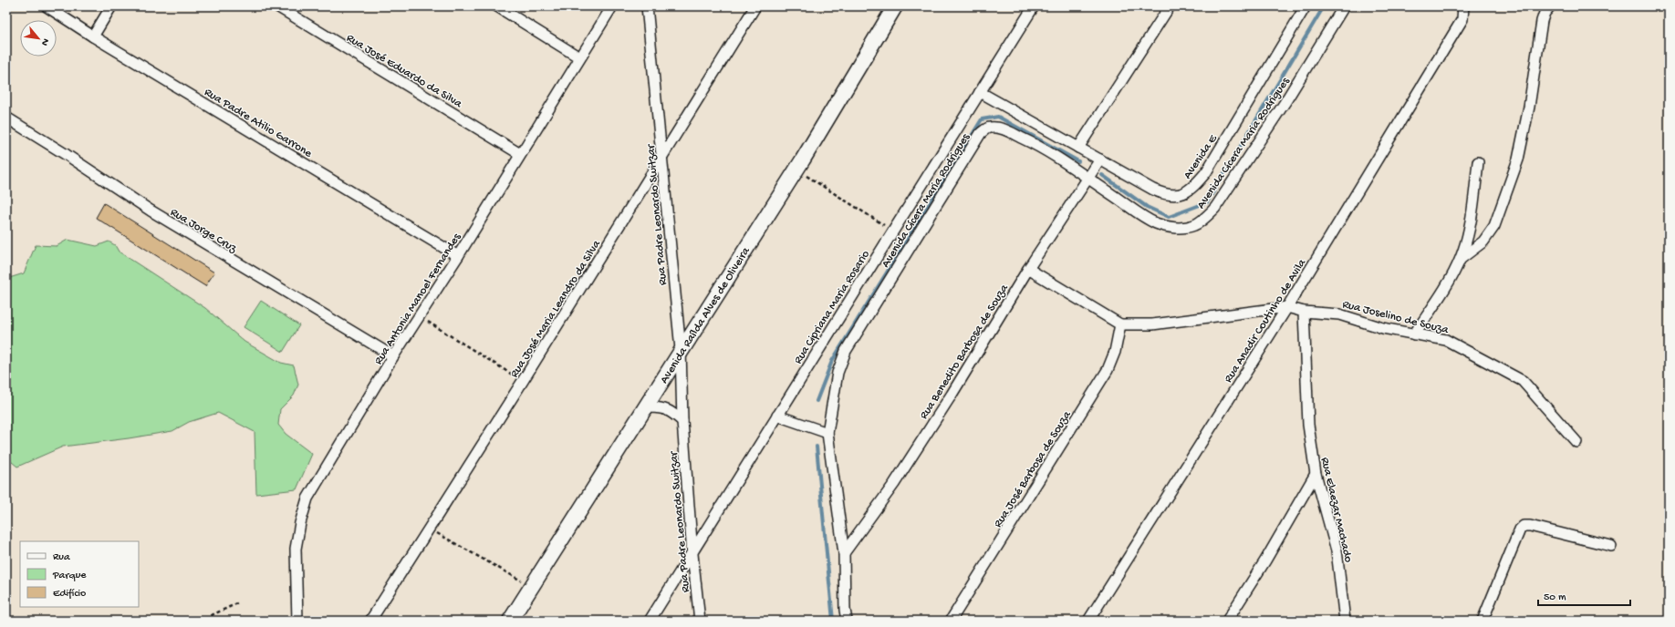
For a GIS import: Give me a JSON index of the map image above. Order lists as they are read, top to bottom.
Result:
{
  "streets": {
    "street": [
      "Rua José Eduardo da Silva",
      "Rua Padre Atilio Garrone",
      "Avenida Cícera Maria Rodrigues",
      "Avenida E",
      "Rua Padre Leonardo Switzar",
      "Rua Jorge Cruz",
      "Rua Antonia Manoel Fernandes",
      "Rua Cipriana Maria Rosario",
      "Rua José Maria Leandro da Silva",
      "Avenida Raílda Alves de Oliveira",
      "Rua Joselino de Souza",
      "Rua Anadir Coutinho de Avila",
      "Rua Benedito Barbosa de Souza",
      "Rua José Barbosa de Souza",
      "Rua Elaezar Machado"
    ]
  },
  "crossings": [
    ["Rua José Eduardo da Silva", "Rua Antonia Manoel Fernandes"],
    ["Rua Padre Atilio Garrone", "Rua Antonia Manoel Fernandes"],
    ["Avenida Cícera Maria Rodrigues", "Rua Benedito Barbosa de Souza"],
    ["Avenida E", "Rua Cipriana Maria Rosario"],
    ["Avenida E", "Rua Benedito Barbosa de Souza"],
    ["Rua Padre Leonardo Switzar", "Rua Cipriana Maria Rosario"],
    ["Rua Padre Leonardo Switzar", "Rua José Maria Leandro da Silva"],
    ["Rua Padre Leonardo Switzar", "Avenida Raílda Alves de Oliveira"],
    ["Rua Jorge Cruz", "Rua Antonia Manoel Fernandes"],
    ["Rua Joselino de Souza", "Rua Elaezar Machado"]
  ],
  "legend": ["Rua", "Parque", "Edifício"],
  "scale_bar": "50 m",
  "north": "bottom right"
}
